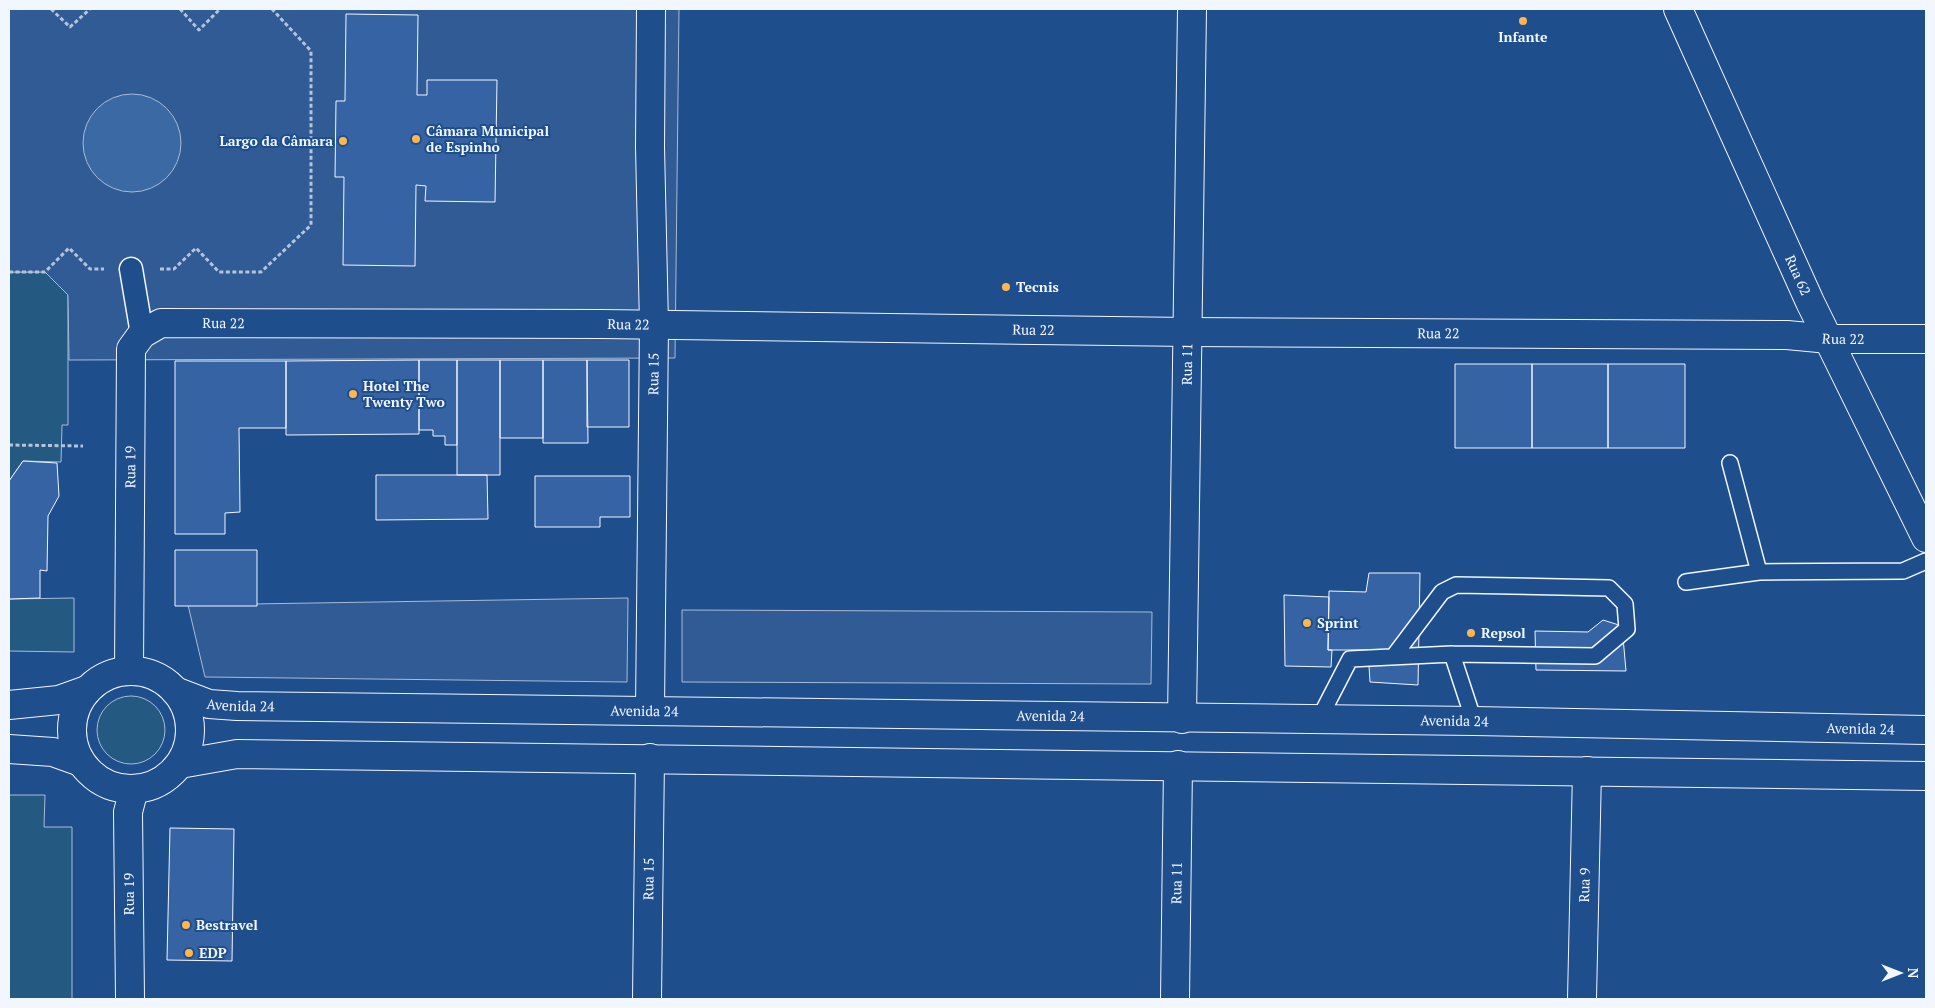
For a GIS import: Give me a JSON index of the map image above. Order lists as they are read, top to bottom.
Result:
{
  "streets": {
    "main road": [
      "Rua 62",
      "Rua 22",
      "Rua 11",
      "Rua 15",
      "Rua 19",
      "Avenida 24",
      "Rua 9"
    ]
  },
  "crossings": [
    ["Rua 62", "Rua 22"],
    ["Rua 22", "Rua 11"],
    ["Rua 22", "Rua 15"],
    ["Rua 22", "Rua 19"],
    ["Rua 11", "Avenida 24"],
    ["Rua 15", "Avenida 24"],
    ["Rua 19", "Avenida 24"]
  ],
  "places": [
    "Infante",
    "Câmara Municipal de Espinho",
    "Largo da Câmara",
    "Tecnis",
    "Hotel The Twenty Two",
    "Sprint",
    "Repsol",
    "Bestravel",
    "EDP"
  ],
  "north": "right"
}
